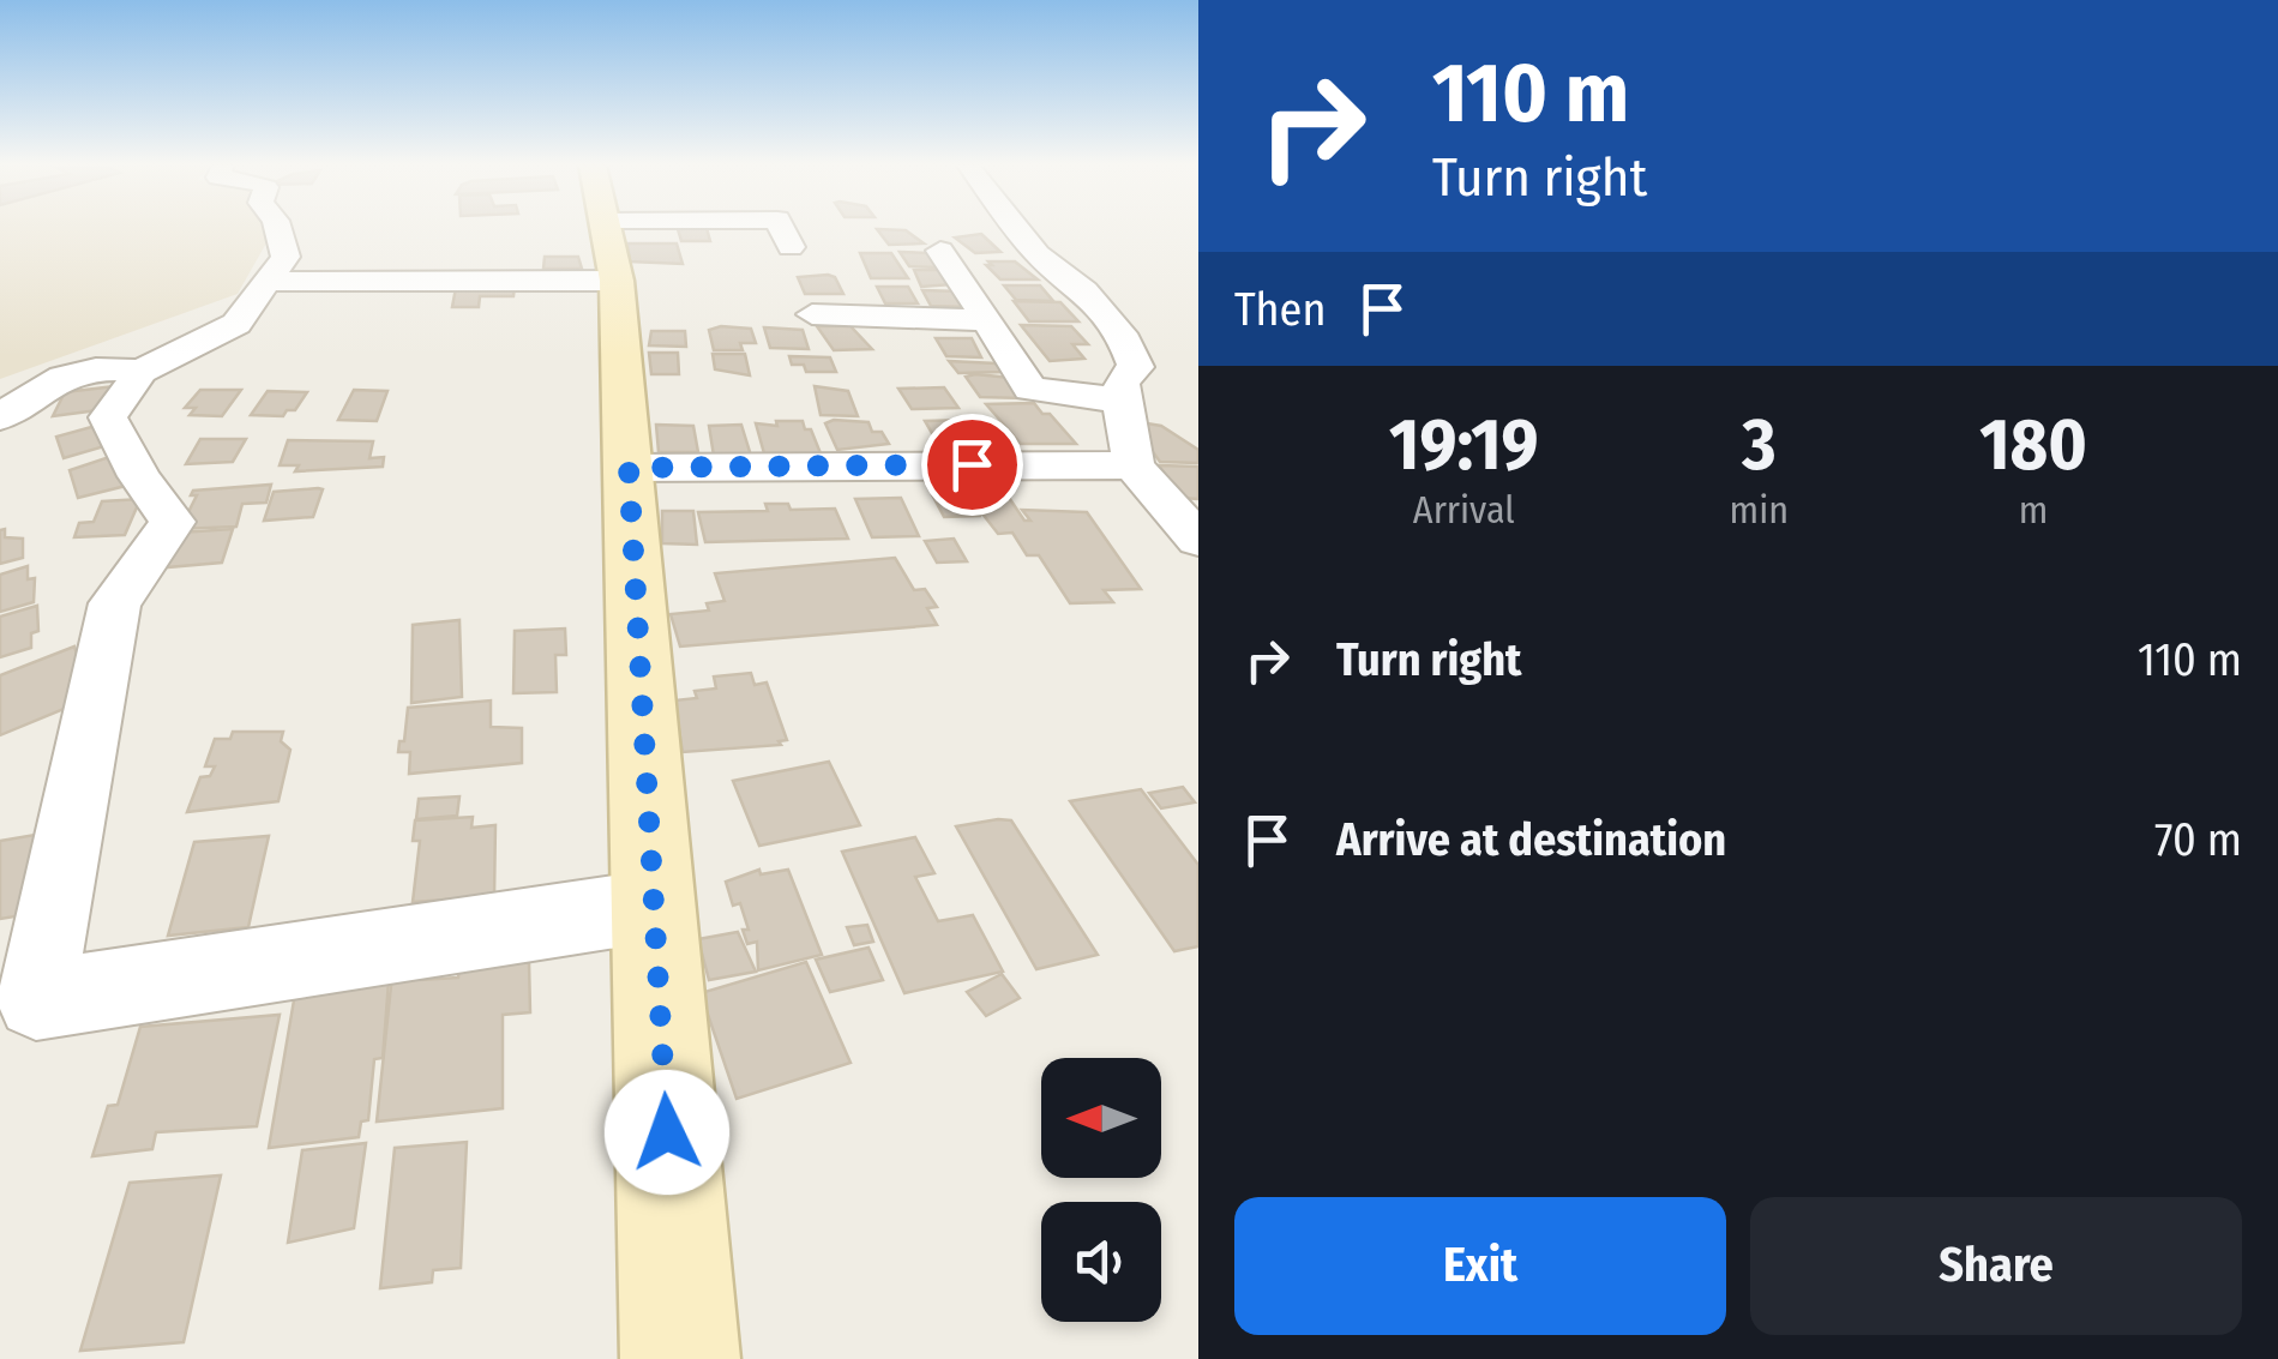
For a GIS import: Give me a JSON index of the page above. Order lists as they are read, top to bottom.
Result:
{
  "north": "left",
  "page": {
    "turn": ["110 m", "Turn right"],
    "then": "Then",
    "eta": [
      "19:19",
      "Arrival",
      "3",
      "min",
      "180",
      "m"
    ],
    "list": [
      {
        "name": "Turn right",
        "value": "110 m"
      },
      {
        "name": "Arrive at destination",
        "value": "70 m"
      }
    ],
    "buttons": ["Exit", "Share"]
  }
}
